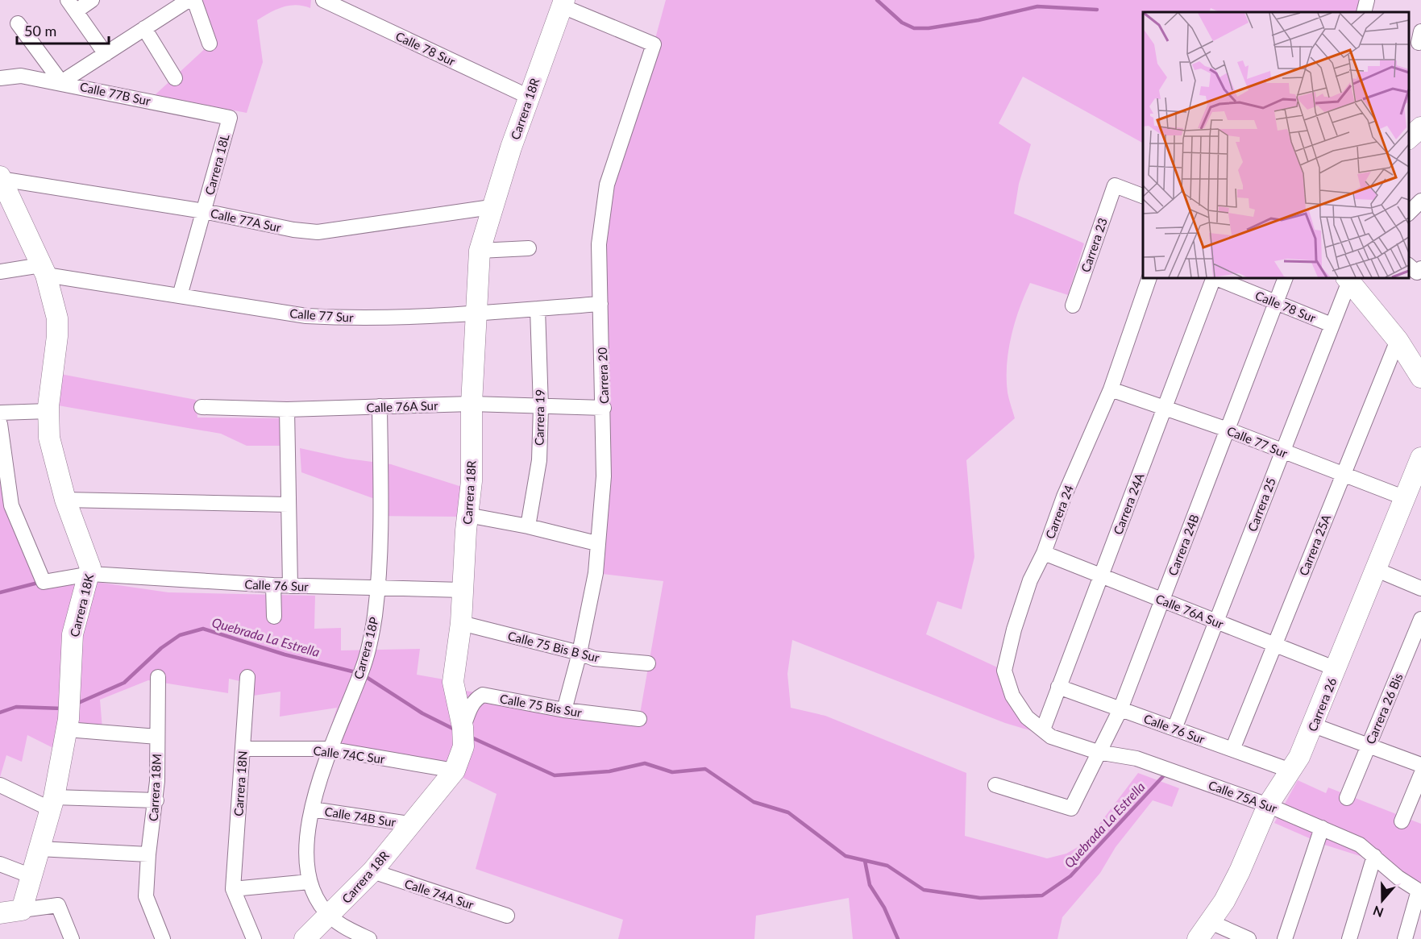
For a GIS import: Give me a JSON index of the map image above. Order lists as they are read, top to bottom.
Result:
{
  "streets": {
    "street": [
      "Calle 78 Sur",
      "Calle 77B Sur",
      "Carrera 18R",
      "Carrera 18L",
      "Calle 77A Sur",
      "Carrera 23",
      "Calle 77 Sur",
      "Carrera 20",
      "Calle 76A Sur",
      "Carrera 19",
      "Carrera 24A",
      "Carrera 25",
      "Carrera 24",
      "Carrera 24B",
      "Carrera 25A",
      "Calle 76 Sur",
      "Carrera 18K",
      "Calle 75 Bis B Sur",
      "Carrera 18P",
      "Carrera 26",
      "Calle 75 Bis Sur",
      "Carrera 26 Bis",
      "Calle 74C Sur",
      "Carrera 18N",
      "Carrera 18M",
      "Calle 75A Sur",
      "Calle 74B Sur",
      "Calle 74A Sur"
    ]
  },
  "crossings": [
    ["Calle 78 Sur", "Carrera 18R"],
    ["Calle 78 Sur", "Carrera 25"],
    ["Calle 78 Sur", "Carrera 24B"],
    ["Calle 77B Sur", "Carrera 18L"],
    ["Carrera 18R", "Calle 77A Sur"],
    ["Carrera 18R", "Calle 77 Sur"],
    ["Carrera 18R", "Carrera 20"],
    ["Carrera 18R", "Calle 76A Sur"],
    ["Carrera 18R", "Calle 76 Sur"],
    ["Carrera 18R", "Calle 75 Bis B Sur"],
    ["Carrera 18R", "Calle 75 Bis Sur"],
    ["Carrera 18R", "Calle 74C Sur"],
    ["Carrera 18R", "Calle 74B Sur"],
    ["Carrera 18R", "Calle 74A Sur"],
    ["Carrera 18L", "Calle 77A Sur"],
    ["Carrera 18L", "Calle 77 Sur"],
    ["Calle 77A Sur", "Carrera 18K"],
    ["Calle 77 Sur", "Carrera 20"],
    ["Calle 77 Sur", "Carrera 19"],
    ["Calle 77 Sur", "Carrera 24A"],
    ["Calle 77 Sur", "Carrera 25"],
    ["Calle 77 Sur", "Carrera 24"],
    ["Calle 77 Sur", "Carrera 24B"],
    ["Calle 77 Sur", "Carrera 25A"],
    ["Calle 77 Sur", "Carrera 18K"],
    ["Calle 77 Sur", "Carrera 26"],
    ["Carrera 20", "Calle 76A Sur"],
    ["Carrera 20", "Calle 75 Bis B Sur"],
    ["Carrera 20", "Calle 75 Bis Sur"],
    ["Calle 76A Sur", "Carrera 19"],
    ["Calle 76A Sur", "Carrera 24A"],
    ["Calle 76A Sur", "Carrera 25"],
    ["Calle 76A Sur", "Carrera 24"],
    ["Calle 76A Sur", "Carrera 24B"],
    ["Calle 76A Sur", "Carrera 25A"],
    ["Calle 76A Sur", "Carrera 18P"],
    ["Calle 76A Sur", "Carrera 26"],
    ["Carrera 24A", "Carrera 24"],
    ["Carrera 24A", "Calle 76 Sur"],
    ["Carrera 24A", "Calle 75A Sur"],
    ["Carrera 25", "Calle 76 Sur"],
    ["Carrera 24", "Calle 75A Sur"],
    ["Carrera 24B", "Calle 76 Sur"],
    ["Carrera 24B", "Calle 75A Sur"],
    ["Carrera 25A", "Calle 76 Sur"],
    ["Calle 76 Sur", "Carrera 18K"],
    ["Calle 76 Sur", "Carrera 18P"],
    ["Calle 76 Sur", "Carrera 26"],
    ["Carrera 18P", "Calle 74C Sur"],
    ["Carrera 18P", "Calle 74B Sur"],
    ["Carrera 26", "Calle 75A Sur"],
    ["Calle 74C Sur", "Carrera 18N"]
  ],
  "water": ["Quebrada La Estrella"],
  "scale_bar": "50 m",
  "north": "bottom"
}
